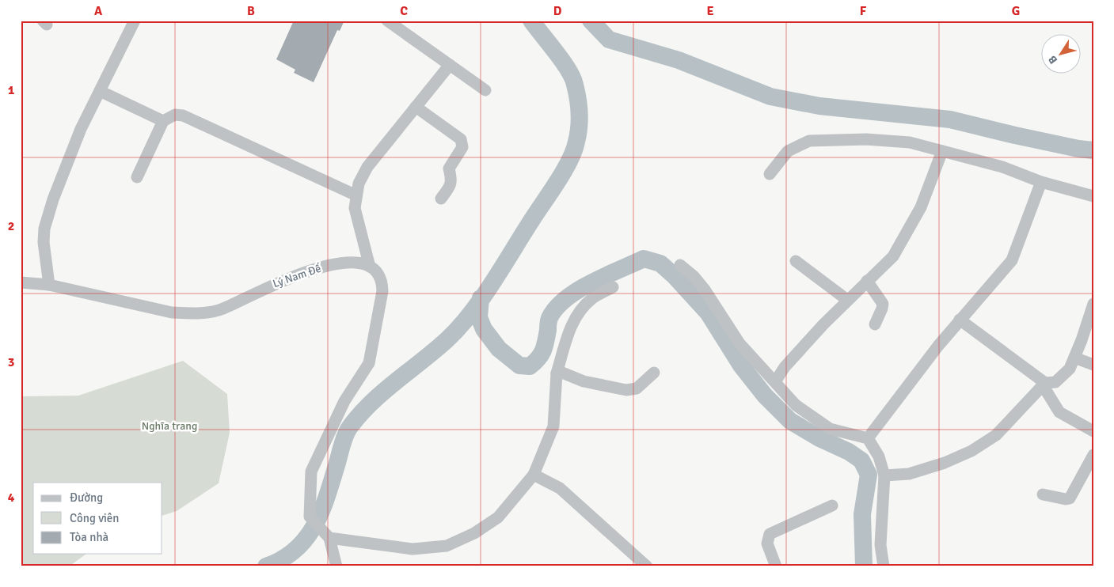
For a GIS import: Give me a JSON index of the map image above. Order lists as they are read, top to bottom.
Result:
{
  "streets": {
    "street": ["Lý Nam Đế"]
  },
  "parks": ["Nghĩa trang"],
  "legend": ["Đường", "Công viên", "Tòa nhà"],
  "north": "bottom left",
  "grid": {
    "columns": [
      "A",
      "B",
      "C",
      "D",
      "E",
      "F",
      "G"
    ],
    "rows": [
      "1",
      "2",
      "3",
      "4"
    ]
  }
}
